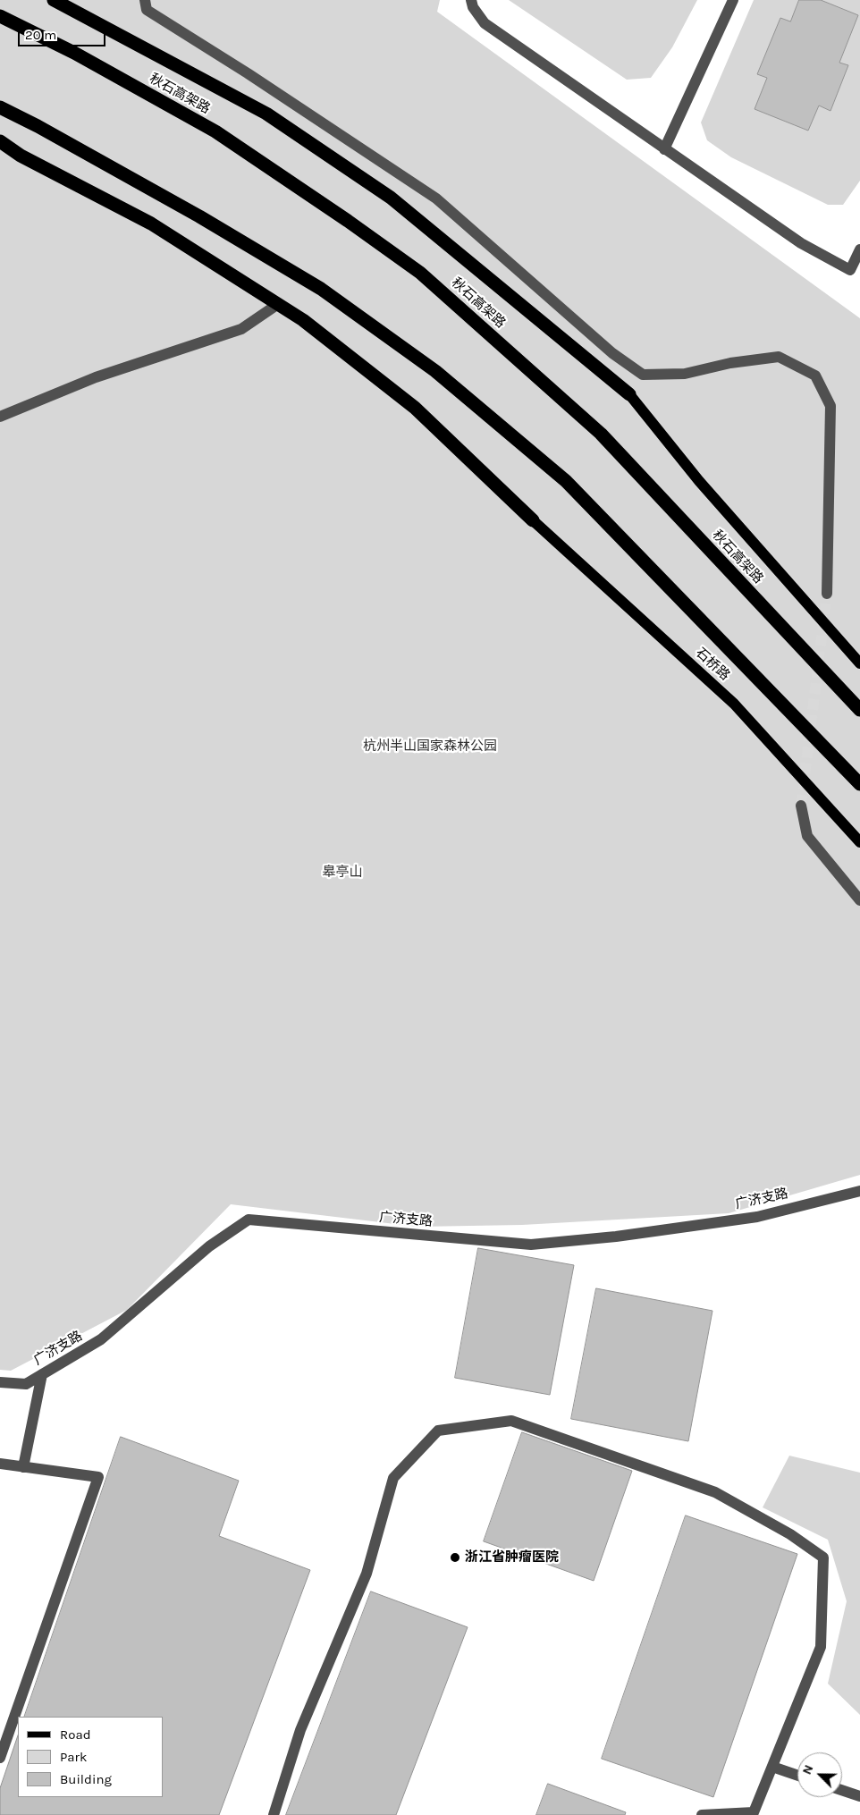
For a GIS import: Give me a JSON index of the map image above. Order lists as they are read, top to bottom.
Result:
{
  "streets": {
    "highway": ["秋石高架路"],
    "main road": ["石桥路"],
    "street": ["广济支路"]
  },
  "parks": ["杭州半山国家森林公园", "皋亭山"],
  "places": ["浙江省肿瘤医院"],
  "legend": ["Road", "Park", "Building"],
  "scale_bar": "20 m",
  "north": "top left"
}
